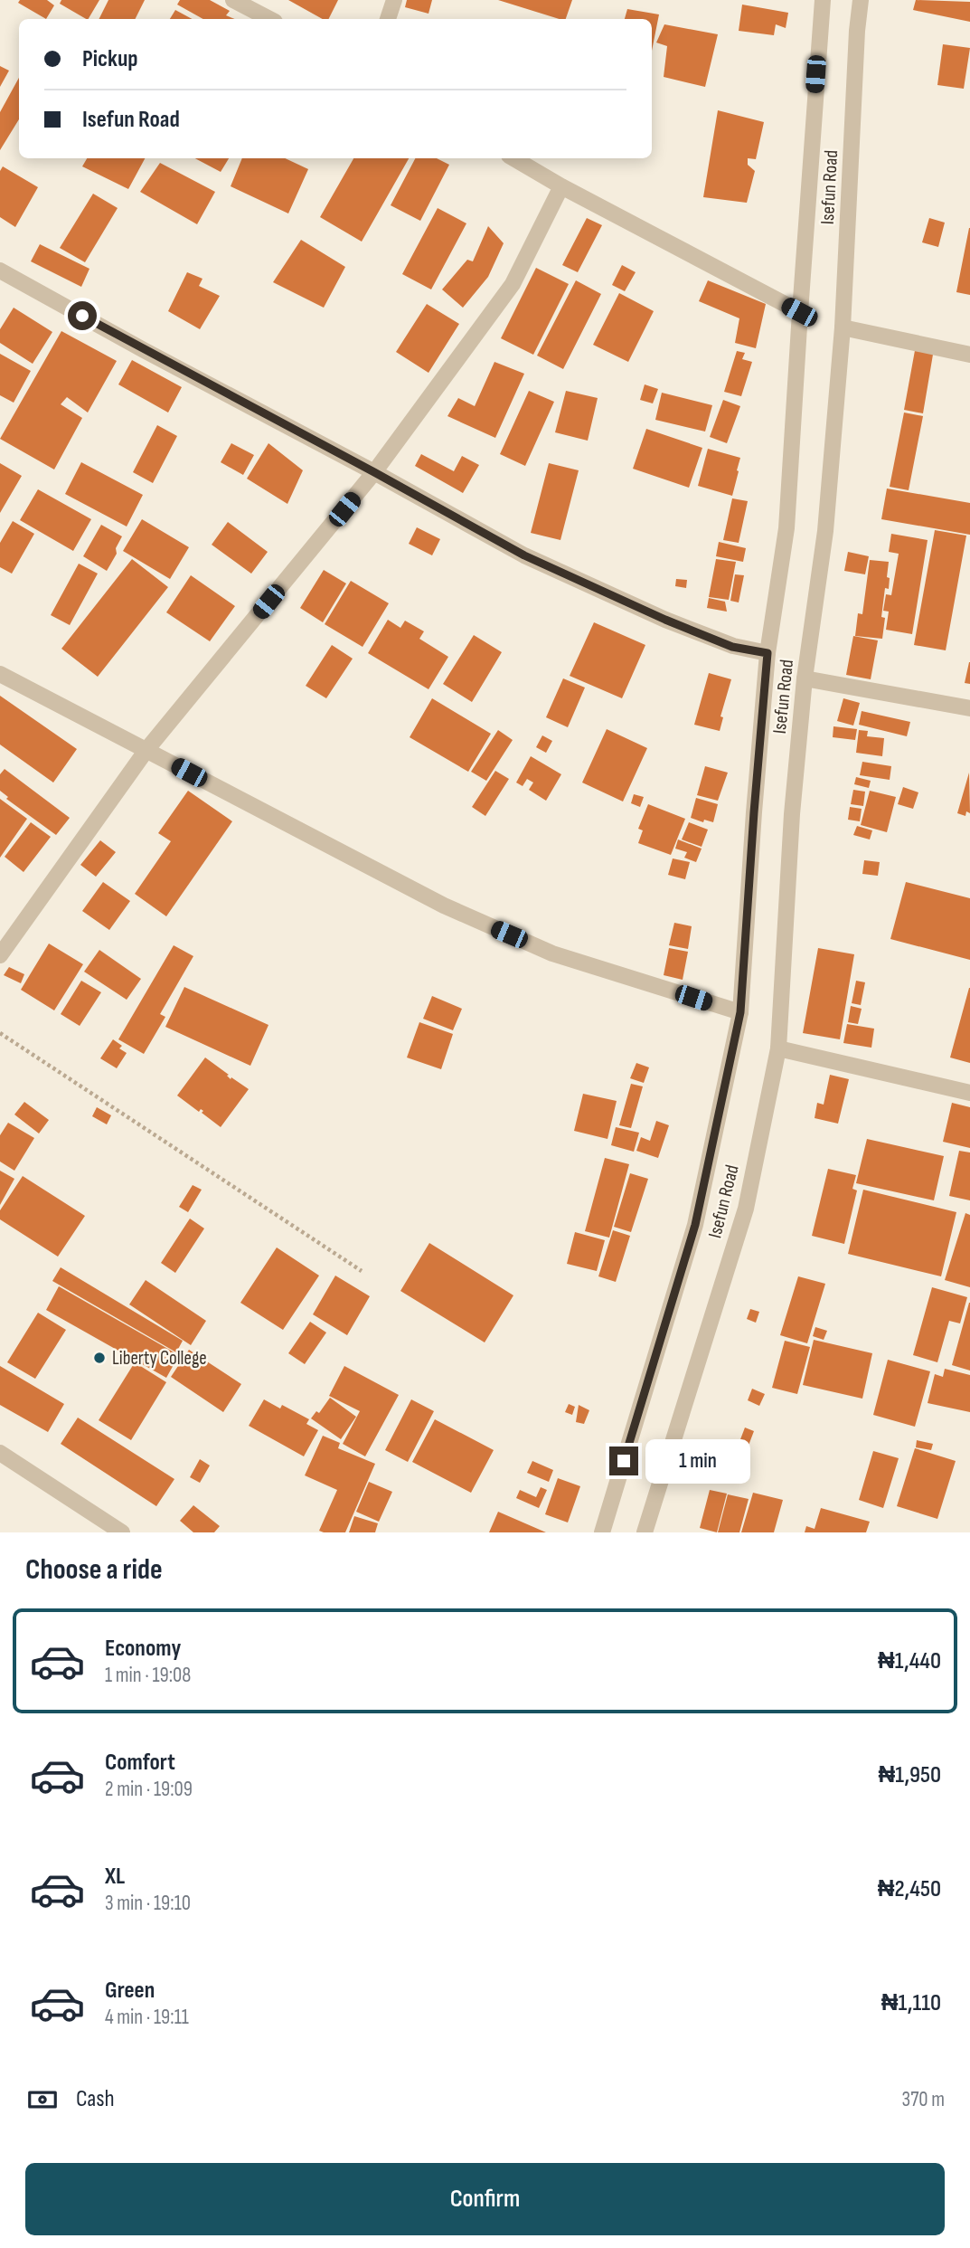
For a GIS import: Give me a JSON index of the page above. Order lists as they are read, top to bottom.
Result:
{
  "streets": {
    "street": ["Isefun Road"]
  },
  "places": ["Liberty College"],
  "page": {
    "banner": ["Pickup", "Isefun Road"],
    "bubble": "1 min",
    "heading": "Choose a ride",
    "list": [
      {
        "name": "Economy",
        "note": "1 min · 19:08",
        "value": "₦1,440"
      },
      {
        "name": "Comfort",
        "note": "2 min · 19:09",
        "value": "₦1,950"
      },
      {
        "name": "XL",
        "note": "3 min · 19:10",
        "value": "₦2,450"
      },
      {
        "name": "Green",
        "note": "4 min · 19:11",
        "value": "₦1,110"
      }
    ],
    "pay": ["Cash", "370 m"],
    "buttons": "Confirm"
  }
}
